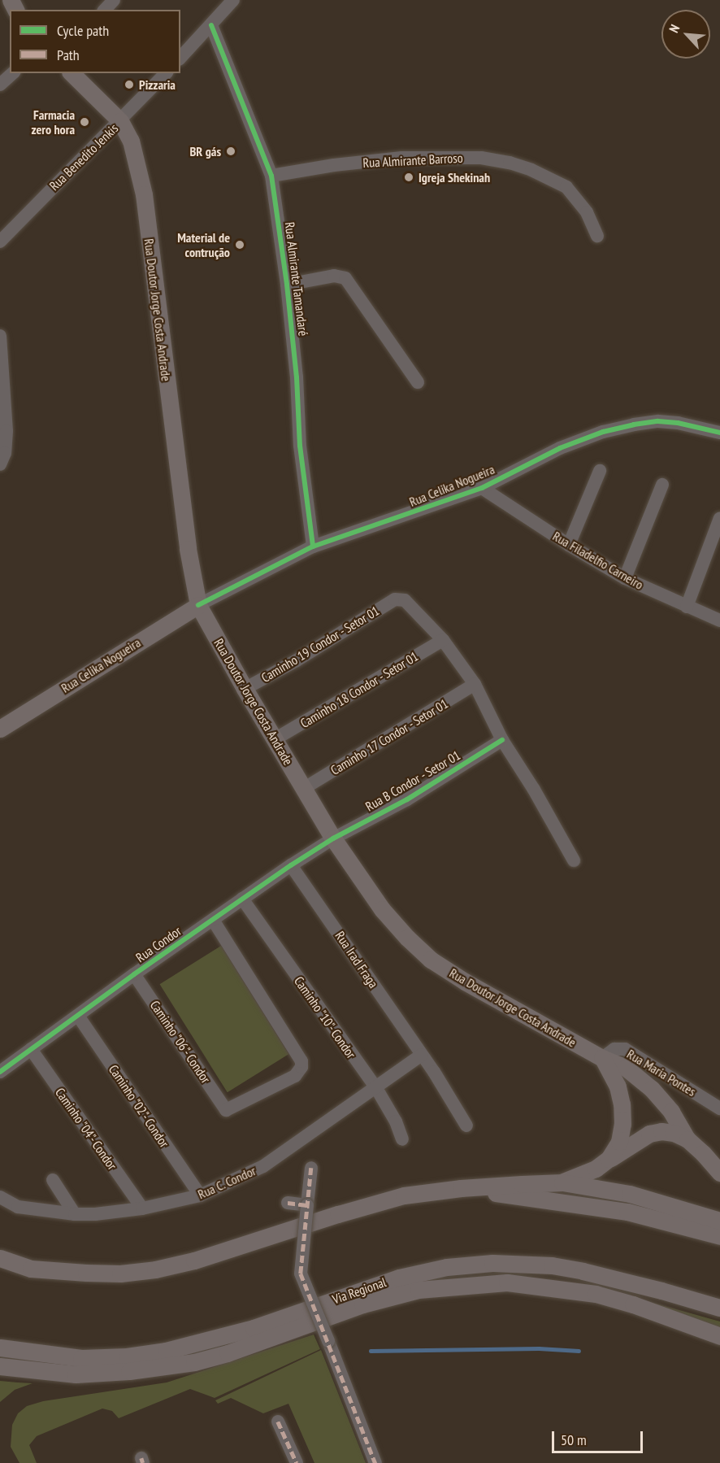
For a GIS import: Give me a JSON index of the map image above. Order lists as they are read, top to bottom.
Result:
{
  "streets": {
    "main road": ["Rua Doutor Jorge Costa Andrade", "Rua Celika Nogueira", "Via Regional"],
    "street": [
      "Rua Benedito Jenkis",
      "Rua Almirante Barroso",
      "Rua Almirante Tamandaré",
      "Rua Filadelfio Carneiro",
      "Caminho 19 Condor - Setor 01",
      "Caminho 18 Condor - Setor 01",
      "Caminho 17 Condor - Setor 01",
      "Rua B Condor - Setor 01",
      "Rua Condor",
      "Rua Irad Fraga",
      "Caminho \"10\"- Condor",
      "Caminho \"06\"- Condor",
      "Rua Maria Pontes",
      "Caminho \"02\"- Condor",
      "Caminho \"04\"- Condor",
      "Rua C. Condor"
    ]
  },
  "crossings": [
    ["Rua Benedito Jenkis", "Rua Doutor Jorge Costa Andrade"],
    ["Rua Almirante Barroso", "Rua Almirante Tamandaré"],
    ["Rua Almirante Tamandaré", "Rua Celika Nogueira"],
    ["Rua Doutor Jorge Costa Andrade", "Rua Celika Nogueira"],
    ["Rua Doutor Jorge Costa Andrade", "Caminho 19 Condor - Setor 01"],
    ["Rua Doutor Jorge Costa Andrade", "Caminho 18 Condor - Setor 01"],
    ["Rua Doutor Jorge Costa Andrade", "Caminho 17 Condor - Setor 01"],
    ["Rua Doutor Jorge Costa Andrade", "Rua B Condor - Setor 01"],
    ["Rua Doutor Jorge Costa Andrade", "Rua Condor"],
    ["Rua Doutor Jorge Costa Andrade", "Rua Maria Pontes"],
    ["Rua Celika Nogueira", "Rua Filadelfio Carneiro"],
    ["Caminho 19 Condor - Setor 01", "Caminho 18 Condor - Setor 01"],
    ["Rua B Condor - Setor 01", "Rua Condor"],
    ["Rua Condor", "Rua Irad Fraga"],
    ["Rua Condor", "Caminho \"10\"- Condor"],
    ["Rua Condor", "Caminho \"06\"- Condor"],
    ["Rua Condor", "Caminho \"02\"- Condor"],
    ["Rua Condor", "Caminho \"04\"- Condor"],
    ["Rua Irad Fraga", "Rua C. Condor"],
    ["Caminho \"10\"- Condor", "Rua C. Condor"],
    ["Caminho \"02\"- Condor", "Rua C. Condor"],
    ["Caminho \"04\"- Condor", "Rua C. Condor"]
  ],
  "places": [
    "Pizzaria",
    "Farmacia zero hora",
    "BR gás",
    "Igreja Shekinah",
    "Material de contrução"
  ],
  "legend": ["Cycle path", "Path"],
  "scale_bar": "50 m",
  "north": "top left"
}
